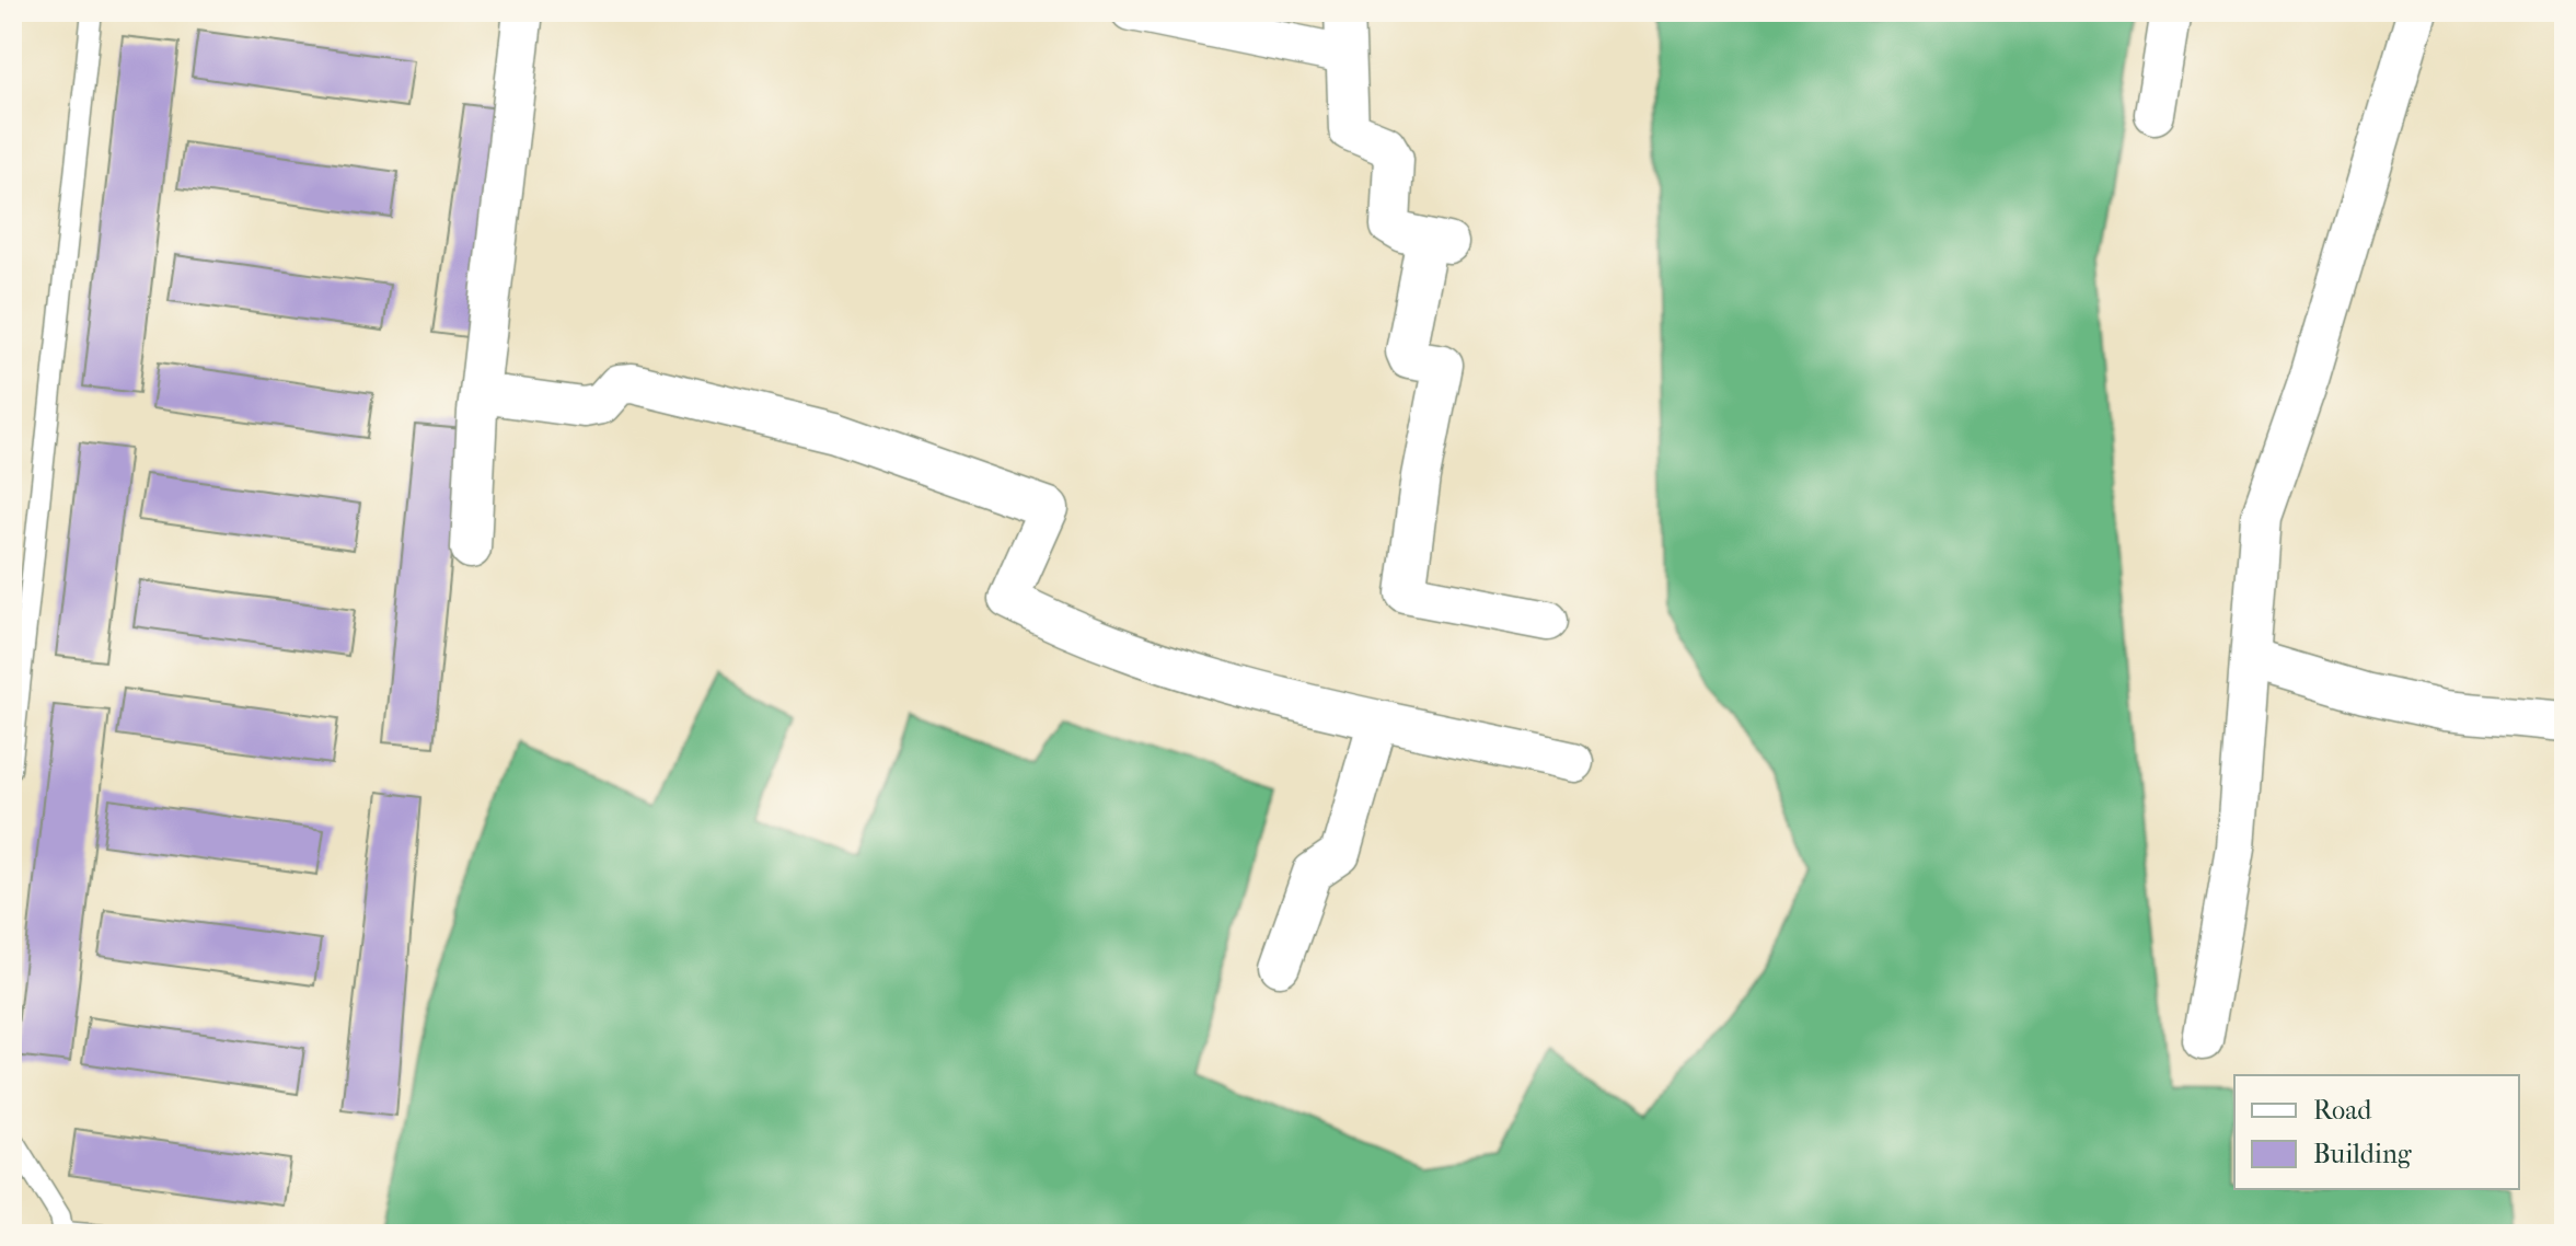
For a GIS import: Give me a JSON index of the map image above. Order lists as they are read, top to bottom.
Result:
{
  "legend": ["Road", "Building"]
}
